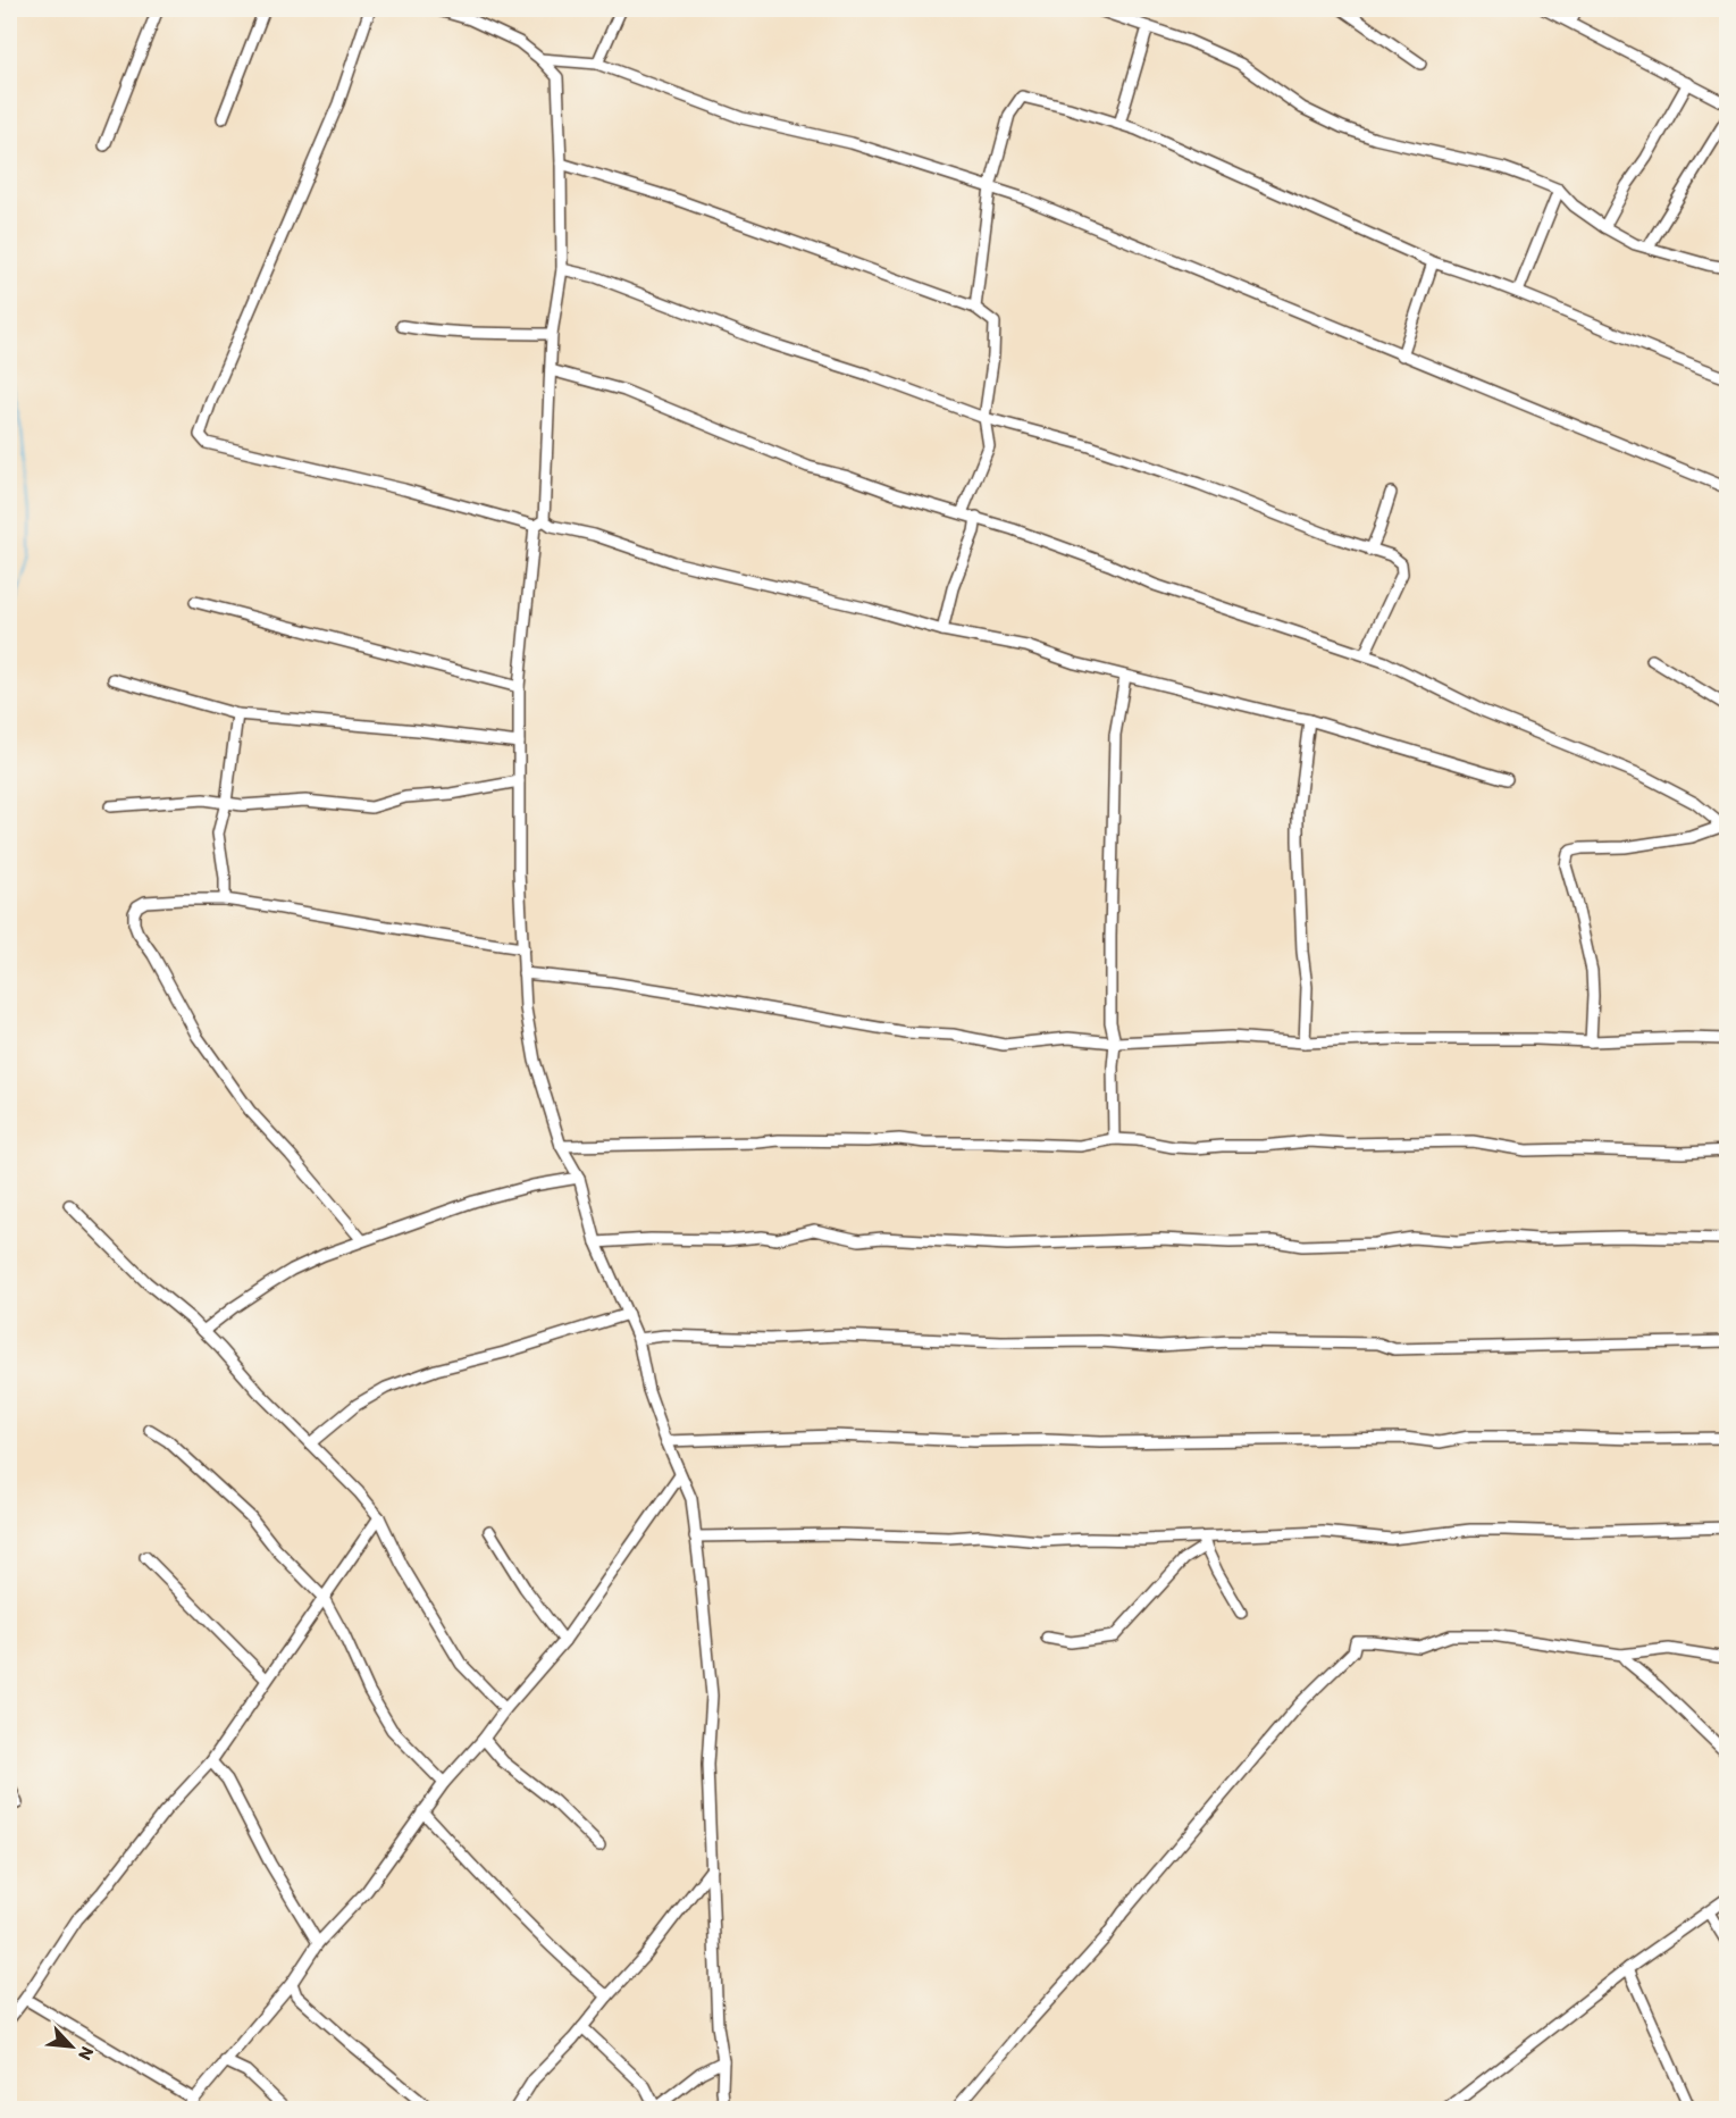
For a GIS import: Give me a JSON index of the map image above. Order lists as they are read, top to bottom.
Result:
{
  "north": "bottom right"
}
